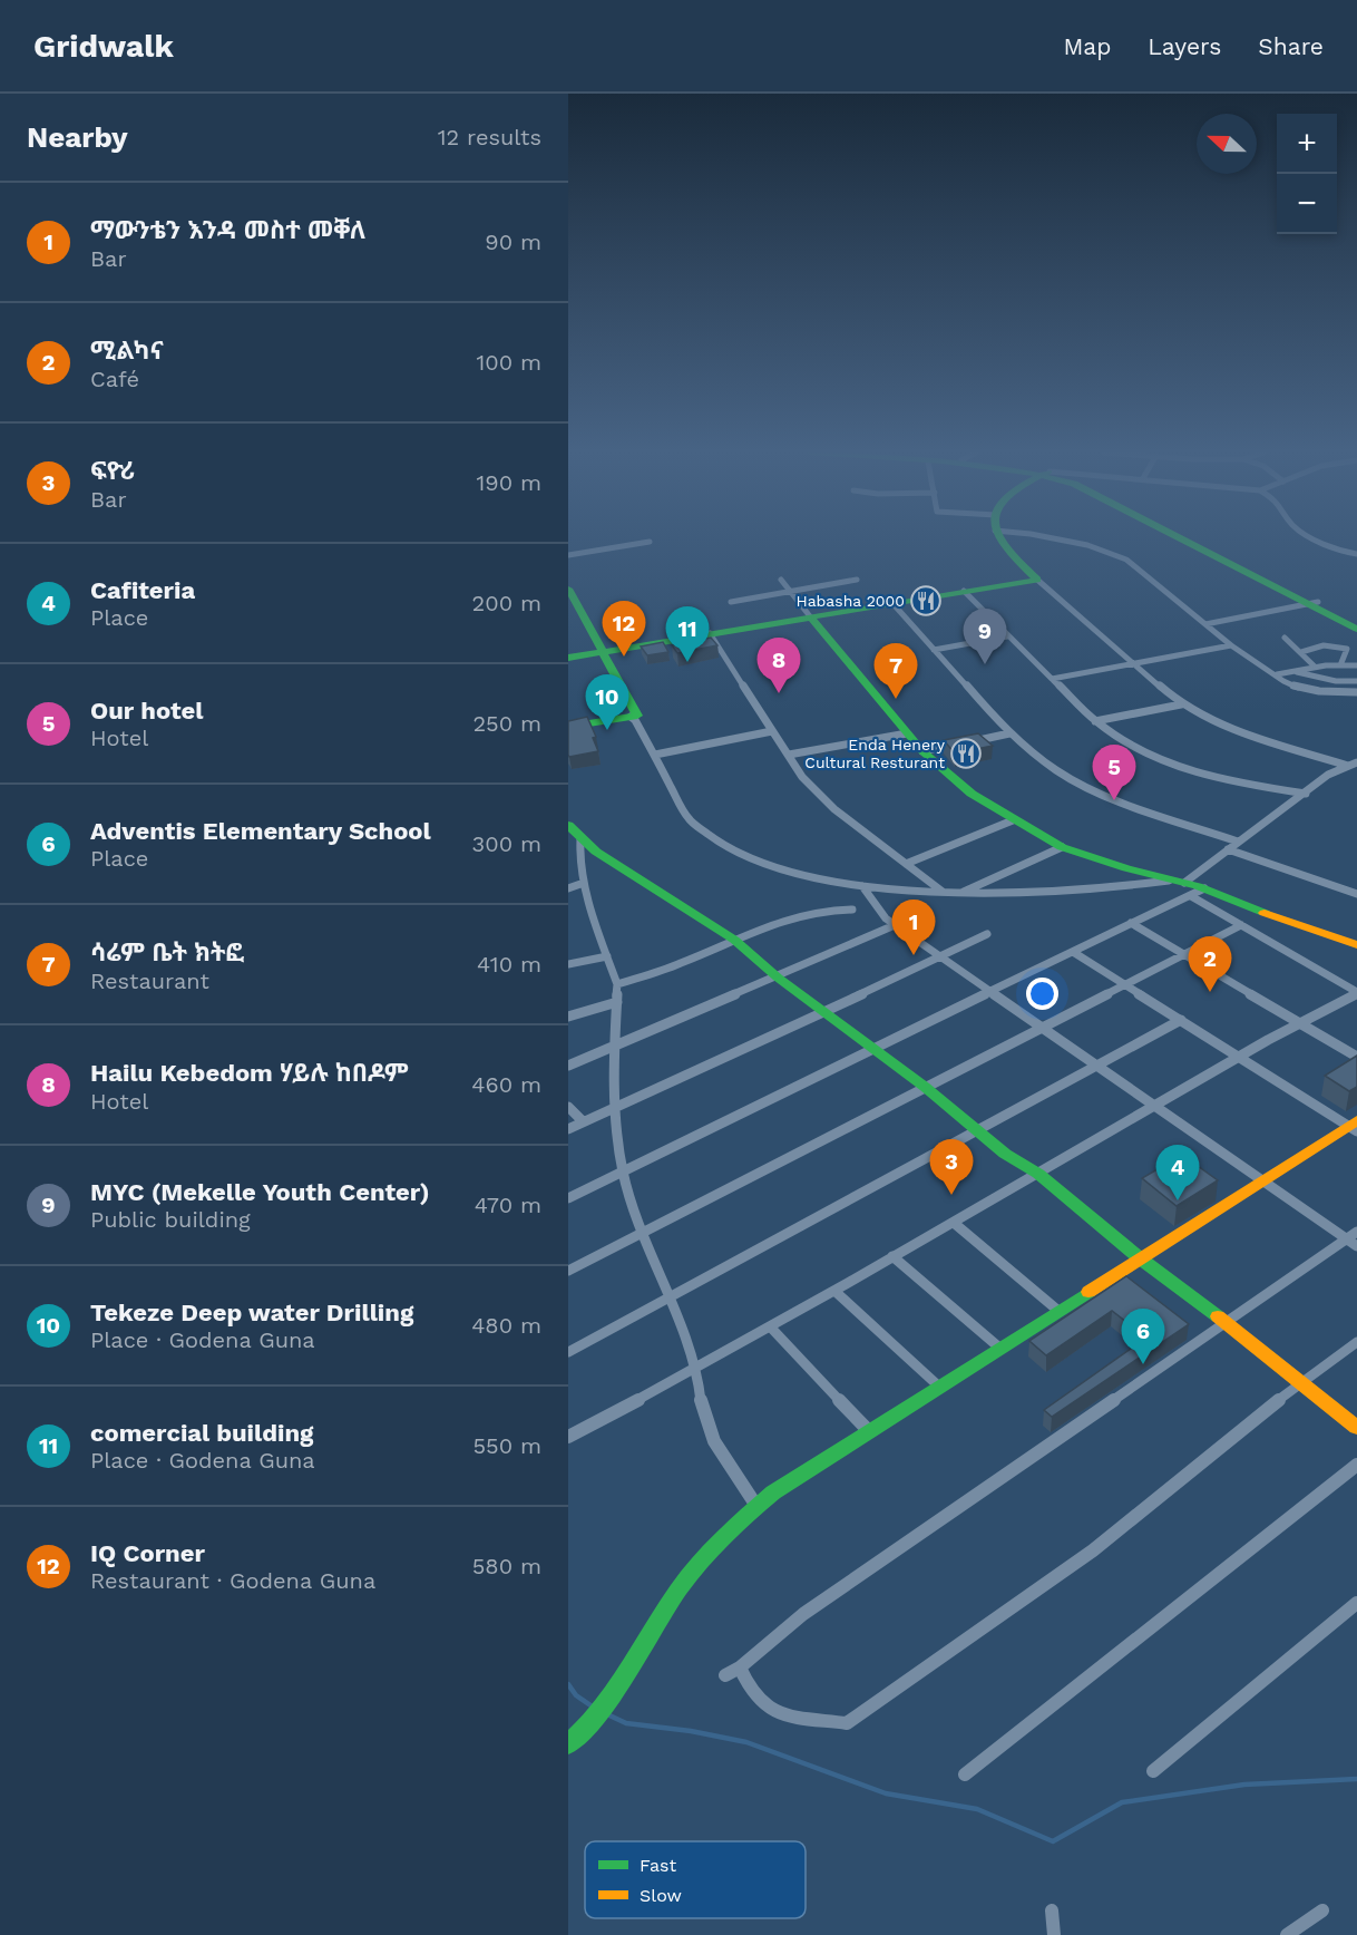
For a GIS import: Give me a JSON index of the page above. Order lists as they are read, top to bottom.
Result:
{
  "places": {
    "restaurant": ["Habasha 2000", "Enda Henery Cultural Resturant"]
  },
  "legend": ["Fast", "Slow"],
  "north": "left",
  "page": {
    "header": "Gridwalk",
    "nav": ["Map", "Layers", "Share"],
    "heading": ["Nearby", "12 results"],
    "map_buttons": ["+", "−"],
    "list": [
      {
        "mark": "1",
        "name": "ማውንቴን እንዳ መስተ መቐለ",
        "note": "Bar",
        "value": "90 m"
      },
      {
        "mark": "2",
        "name": "ሚልካና",
        "note": "Café",
        "value": "100 m"
      },
      {
        "mark": "3",
        "name": "ፍዮሪ",
        "note": "Bar",
        "value": "190 m"
      },
      {
        "mark": "4",
        "name": "Cafiteria",
        "note": "Place",
        "value": "200 m"
      },
      {
        "mark": "5",
        "name": "Our hotel",
        "note": "Hotel",
        "value": "250 m"
      },
      {
        "mark": "6",
        "name": "Adventis Elementary School",
        "note": "Place",
        "value": "300 m"
      },
      {
        "mark": "7",
        "name": "ሳሬም ቤት ክትፎ",
        "note": "Restaurant",
        "value": "410 m"
      },
      {
        "mark": "8",
        "name": "Hailu Kebedom ሃይሉ ከበዶም",
        "note": "Hotel",
        "value": "460 m"
      },
      {
        "mark": "9",
        "name": "MYC (Mekelle Youth Center)",
        "note": "Public building",
        "value": "470 m"
      },
      {
        "mark": "10",
        "name": "Tekeze Deep water Drilling",
        "note": "Place · Godena Guna",
        "value": "480 m"
      },
      {
        "mark": "11",
        "name": "comercial building",
        "note": "Place · Godena Guna",
        "value": "550 m"
      },
      {
        "mark": "12",
        "name": "IQ Corner",
        "note": "Restaurant · Godena Guna",
        "value": "580 m"
      }
    ],
    "pins": [
      "12",
      "11",
      "9",
      "8",
      "7",
      "10",
      "5",
      "1",
      "2",
      "3",
      "4",
      "6"
    ]
  }
}
